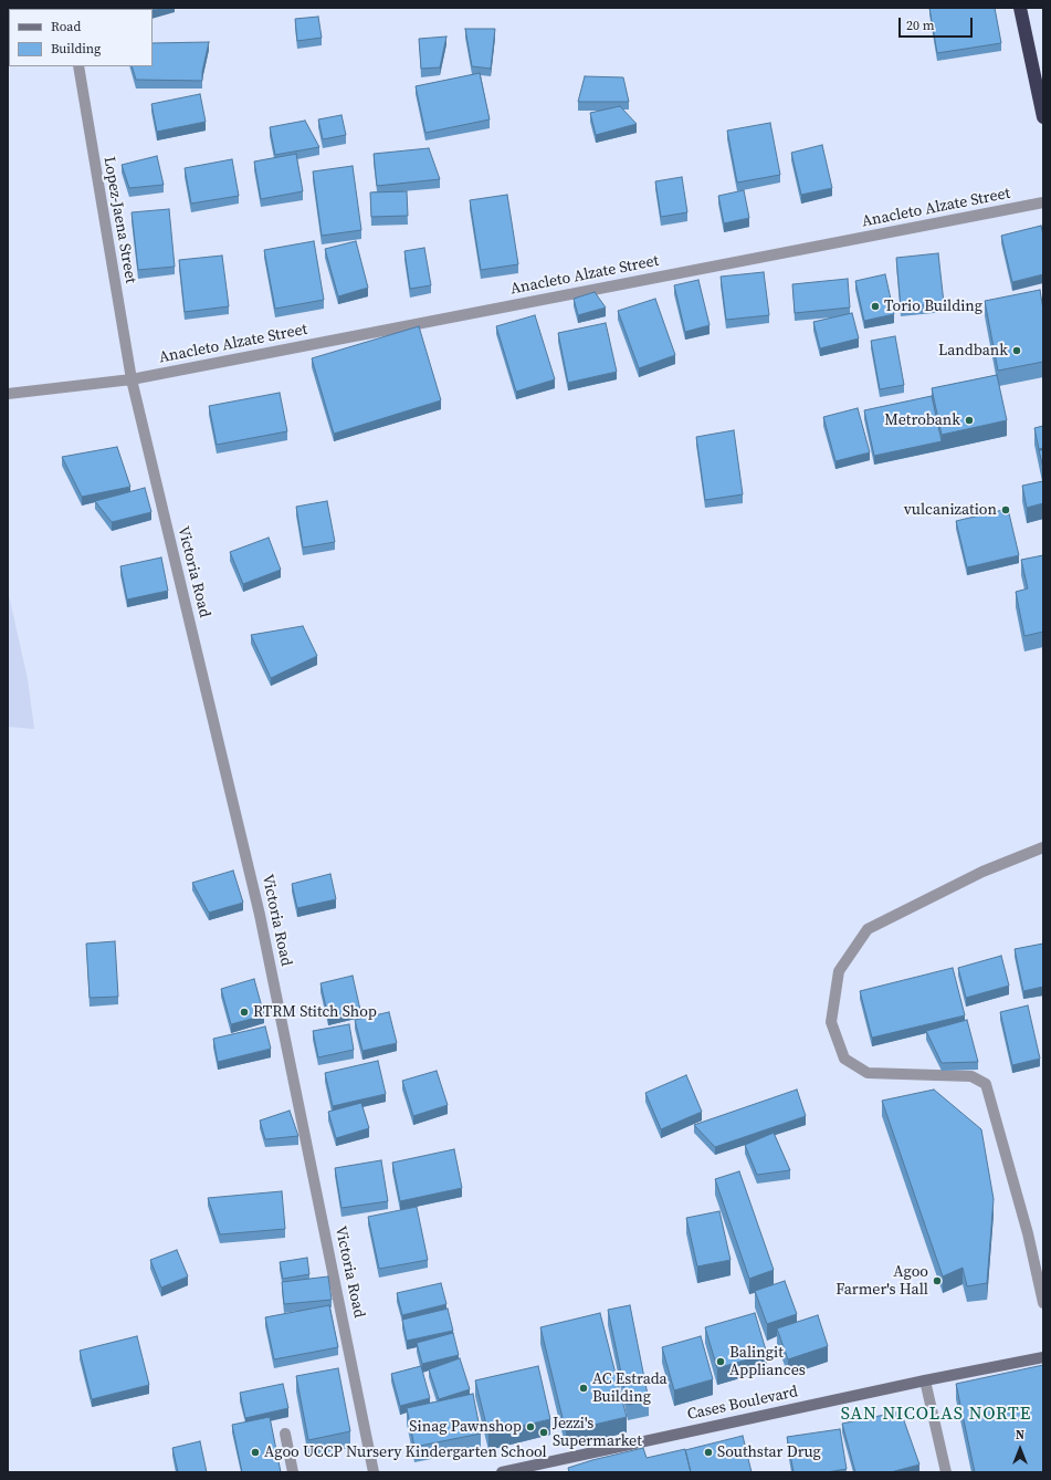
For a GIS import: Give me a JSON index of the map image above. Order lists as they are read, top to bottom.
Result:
{
  "streets": {
    "street": [
      "Anacleto Alzate Street",
      "Lopez-Jaena Street",
      "Victoria Road",
      "Cases Boulevard"
    ]
  },
  "crossings": [
    ["Anacleto Alzate Street", "Lopez-Jaena Street"],
    ["Anacleto Alzate Street", "Victoria Road"],
    ["Lopez-Jaena Street", "Victoria Road"]
  ],
  "districts": ["SAN NICOLAS NORTE"],
  "places": [
    "Torio Building",
    "Landbank",
    "Metrobank",
    "vulcanization",
    "RTRM Stitch Shop",
    "Agoo Farmer's Hall",
    "Balingit Appliances",
    "AC Estrada Building",
    "Sinag Pawnshop",
    "Jezzi's Supermarket",
    "Agoo UCCP Nursery Kindergarten School",
    "Southstar Drug"
  ],
  "legend": ["Road", "Building"],
  "scale_bar": "20 m",
  "north": "top"
}
